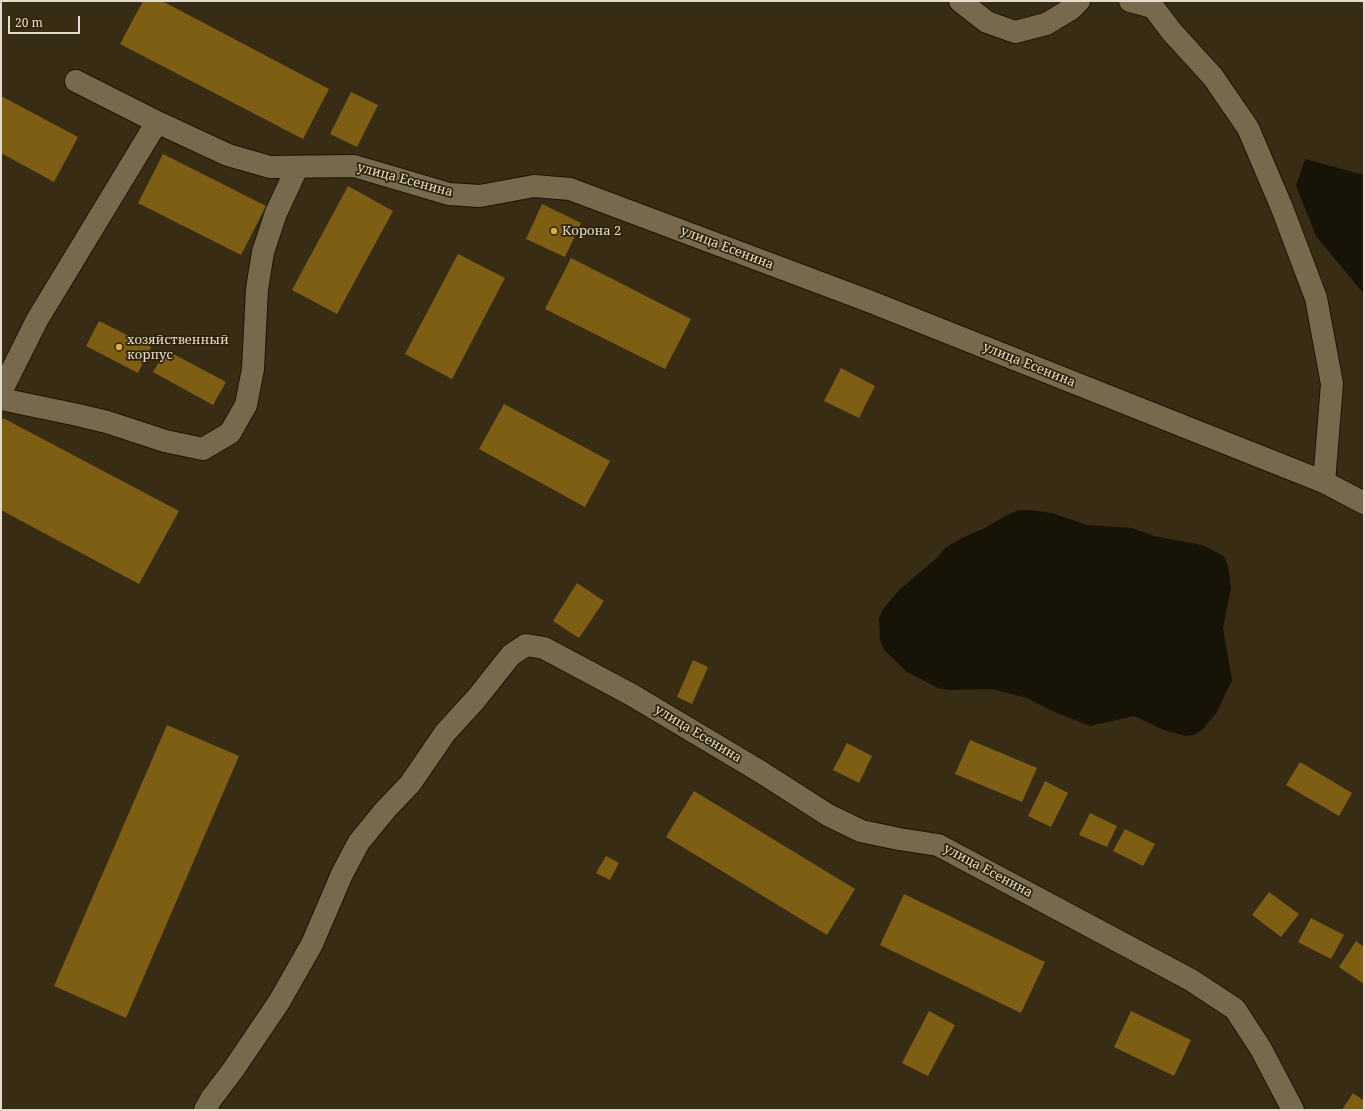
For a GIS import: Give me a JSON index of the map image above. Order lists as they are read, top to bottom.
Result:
{
  "streets": {
    "street": ["улица Есенина"]
  },
  "places": ["Корона 2", "хозяйственный корпус"],
  "scale_bar": "20 m"
}
